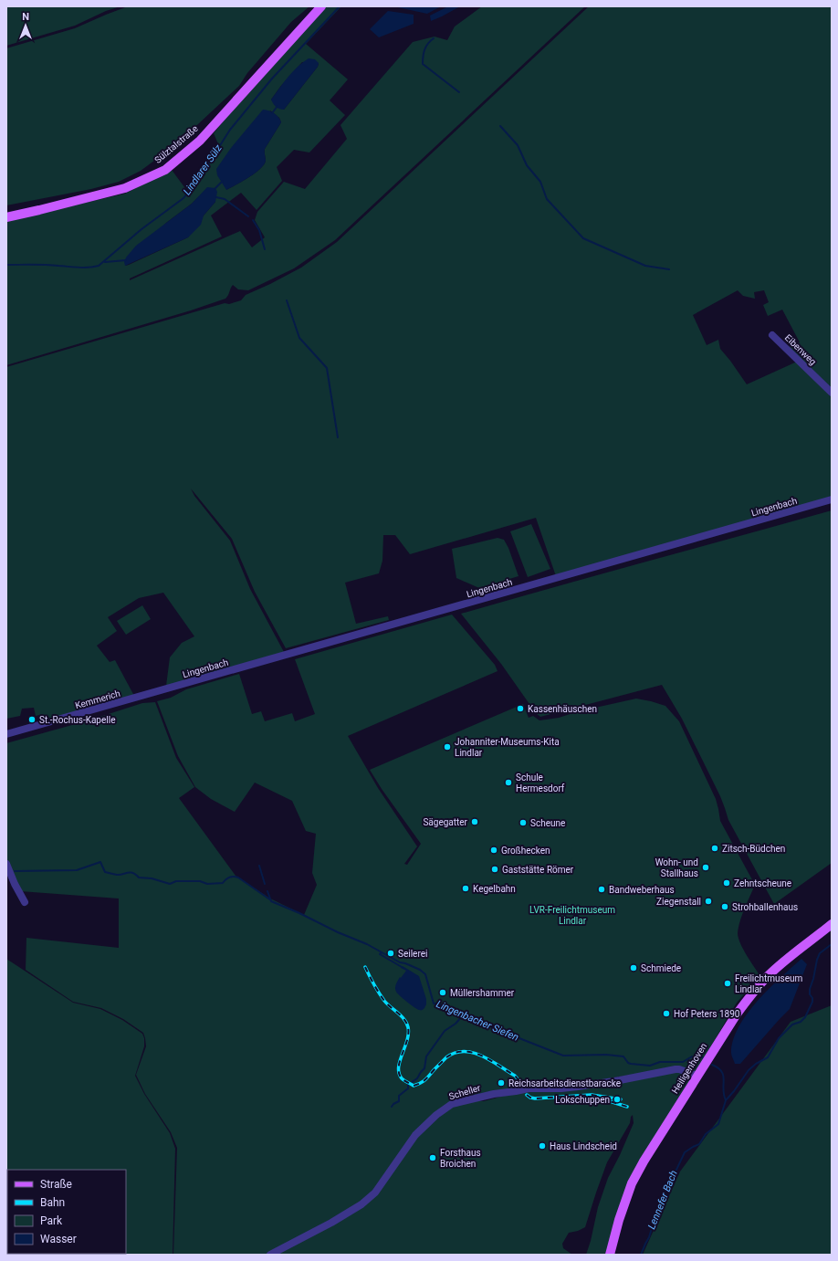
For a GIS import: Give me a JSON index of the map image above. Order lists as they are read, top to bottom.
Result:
{
  "streets": {
    "main road": ["Sülztalstraße", "Heiligenhoven"],
    "street": [
      "Eibenweg",
      "Lingenbach",
      "Kemmerich",
      "Scheller"
    ]
  },
  "crossings": [
    ["Lingenbach", "Kemmerich"],
    ["Heiligenhoven", "Scheller"]
  ],
  "water": ["Lindlarer Sülz", "Lingenbacher Siefen", "Lennefer Bach"],
  "parks": ["LVR-Freilichtmuseum Lindlar"],
  "places": [
    "Kassenhäuschen",
    "St.-Rochus-Kapelle",
    "Johanniter-Museums-Kita Lindlar",
    "Schule Hermesdorf",
    "Sägegatter",
    "Scheune",
    "Zitsch-Büdchen",
    "Großhecken",
    "Wohn- und Stallhaus",
    "Gaststätte Römer",
    "Zehntscheune",
    "Kegelbahn",
    "Bandweberhaus",
    "Ziegenstall",
    "Strohballenhaus",
    "Seilerei",
    "Schmiede",
    "Freilichtmuseum Lindlar",
    "Müllershammer",
    "Hof Peters 1890",
    "Reichsarbeitsdienstbaracke",
    "Lokschuppen",
    "Haus Lindscheid",
    "Forsthaus Broichen"
  ],
  "legend": [
    "Straße",
    "Bahn",
    "Park",
    "Wasser"
  ],
  "north": "top"
}
